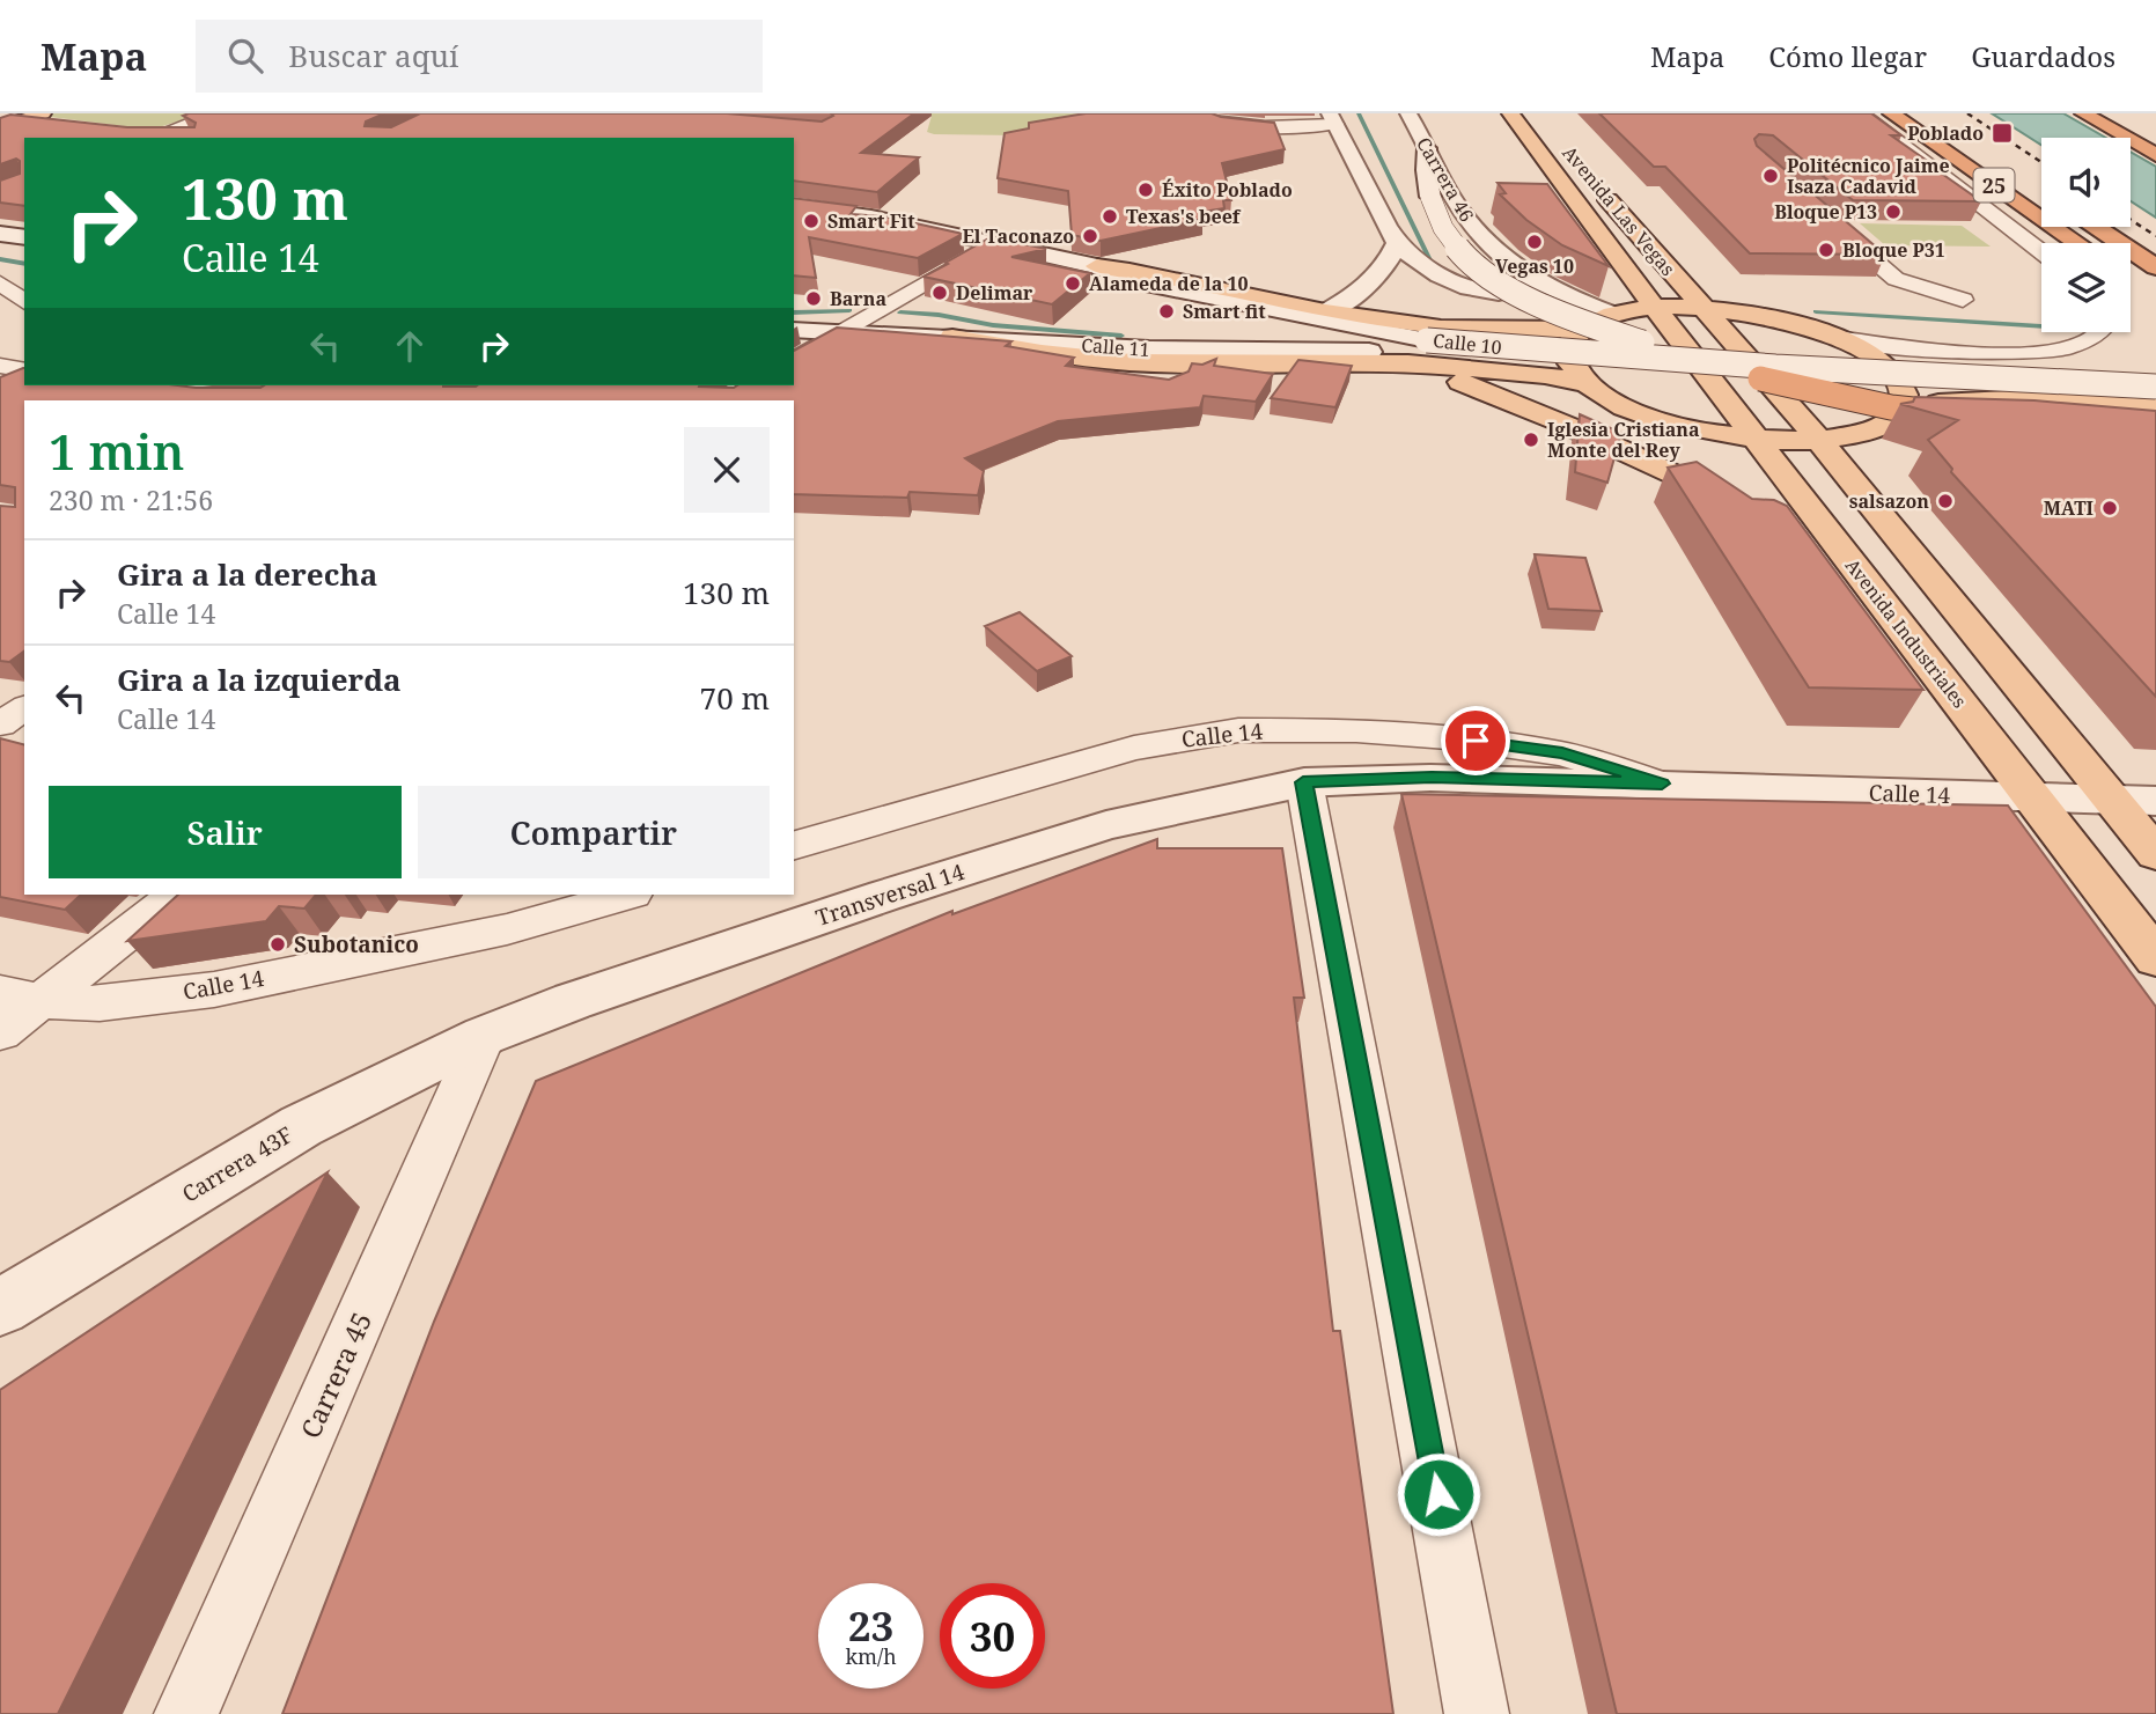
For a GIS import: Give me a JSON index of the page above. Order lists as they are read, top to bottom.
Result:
{
  "streets": {
    "highway": ["25"],
    "main road": [
      "Carrera 46",
      "Avenida Las Vegas",
      "Calle 10",
      "Calle 11",
      "Avenida Industriales",
      "Calle 14",
      "Transversal 14",
      "Carrera 43F"
    ],
    "street": ["Carrera 45"]
  },
  "crossings": [
    ["Avenida Las Vegas", "Avenida Industriales"],
    ["Calle 10", "Calle 11"],
    ["Avenida Industriales", "Calle 14"],
    ["Calle 14", "Transversal 14"],
    ["Transversal 14", "Carrera 43F"],
    ["Transversal 14", "Carrera 45"],
    ["Carrera 43F", "Carrera 45"]
  ],
  "places": {
    "transit": ["Poblado"],
    "other": [
      "Politécnico Jaime Isaza Cadavid",
      "Éxito Poblado",
      "Bloque P13",
      "Texas's beef",
      "Smart Fit",
      "El Taconazo",
      "Vegas 10",
      "Bloque P31",
      "Alameda de la 10",
      "Delimar",
      "Barna",
      "Smart fit",
      "Iglesia Cristiana Monte del Rey",
      "salsazon",
      "MATI",
      "Subotanico"
    ]
  },
  "page": {
    "header": "Mapa",
    "search": "Buscar aquí",
    "nav": ["Mapa", "Cómo llegar", "Guardados"],
    "turn": ["130 m", "Calle 14"],
    "heading": ["1 min", "230 m · 21:56"],
    "list": [
      {
        "name": "Gira a la derecha",
        "note": "Calle 14",
        "value": "130 m"
      },
      {
        "name": "Gira a la izquierda",
        "note": "Calle 14",
        "value": "70 m"
      }
    ],
    "buttons": ["Salir", "Compartir"],
    "speed": "23 km/h",
    "limit": "30"
  }
}
